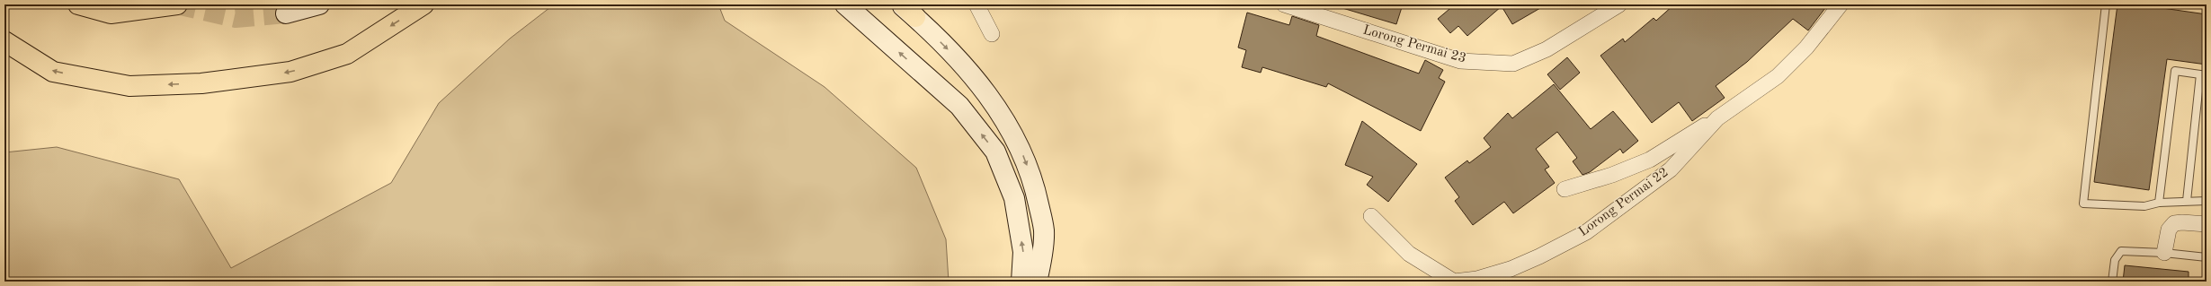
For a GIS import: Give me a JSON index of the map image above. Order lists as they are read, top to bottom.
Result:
{
  "streets": {
    "street": ["Lorong Permai 23", "Lorong Permai 22"]
  }
}
